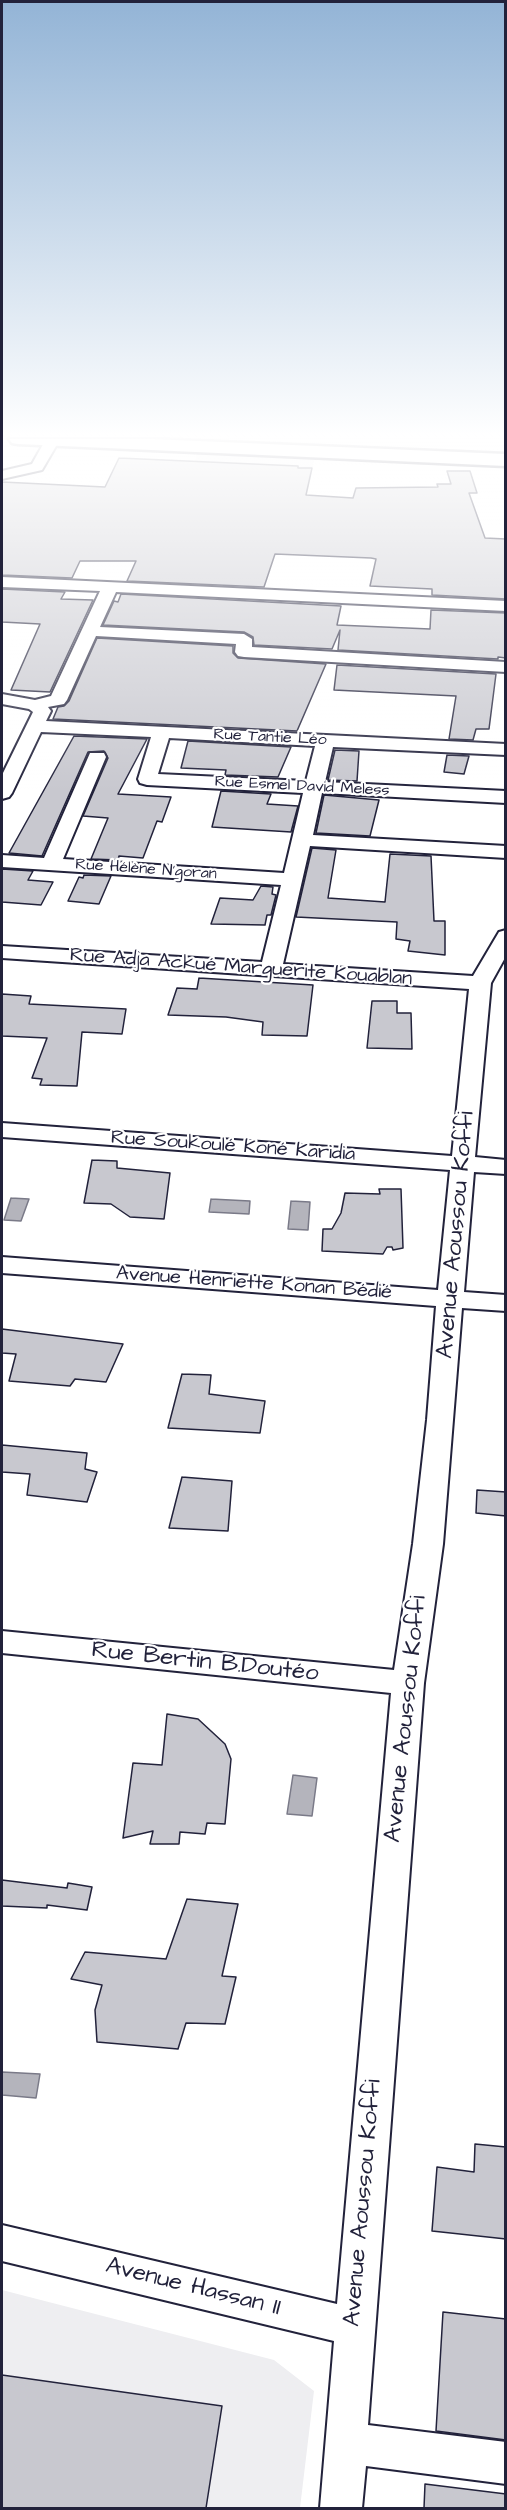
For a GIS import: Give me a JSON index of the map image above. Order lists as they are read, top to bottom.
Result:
{
  "streets": {
    "street": [
      "Rue Tantie Léo",
      "Rue Esmel David Meless",
      "Rue Hélène N'goran",
      "Rue Adja Ackué Marguerite Kouablan",
      "Rue Soukoulé Koné Karidia",
      "Avenue Aoussou Koffi",
      "Avenue Henriette Konan Bédié",
      "Rue Bertin B.Doutéo",
      "Avenue Hassan II"
    ]
  },
  "crossings": [
    ["Rue Tantie Léo", "Rue Esmel David Meless"],
    ["Rue Adja Ackué Marguerite Kouablan", "Avenue Aoussou Koffi"],
    ["Rue Soukoulé Koné Karidia", "Avenue Aoussou Koffi"],
    ["Avenue Aoussou Koffi", "Avenue Henriette Konan Bédié"],
    ["Avenue Aoussou Koffi", "Rue Bertin B.Doutéo"],
    ["Avenue Aoussou Koffi", "Avenue Hassan II"]
  ]
}
